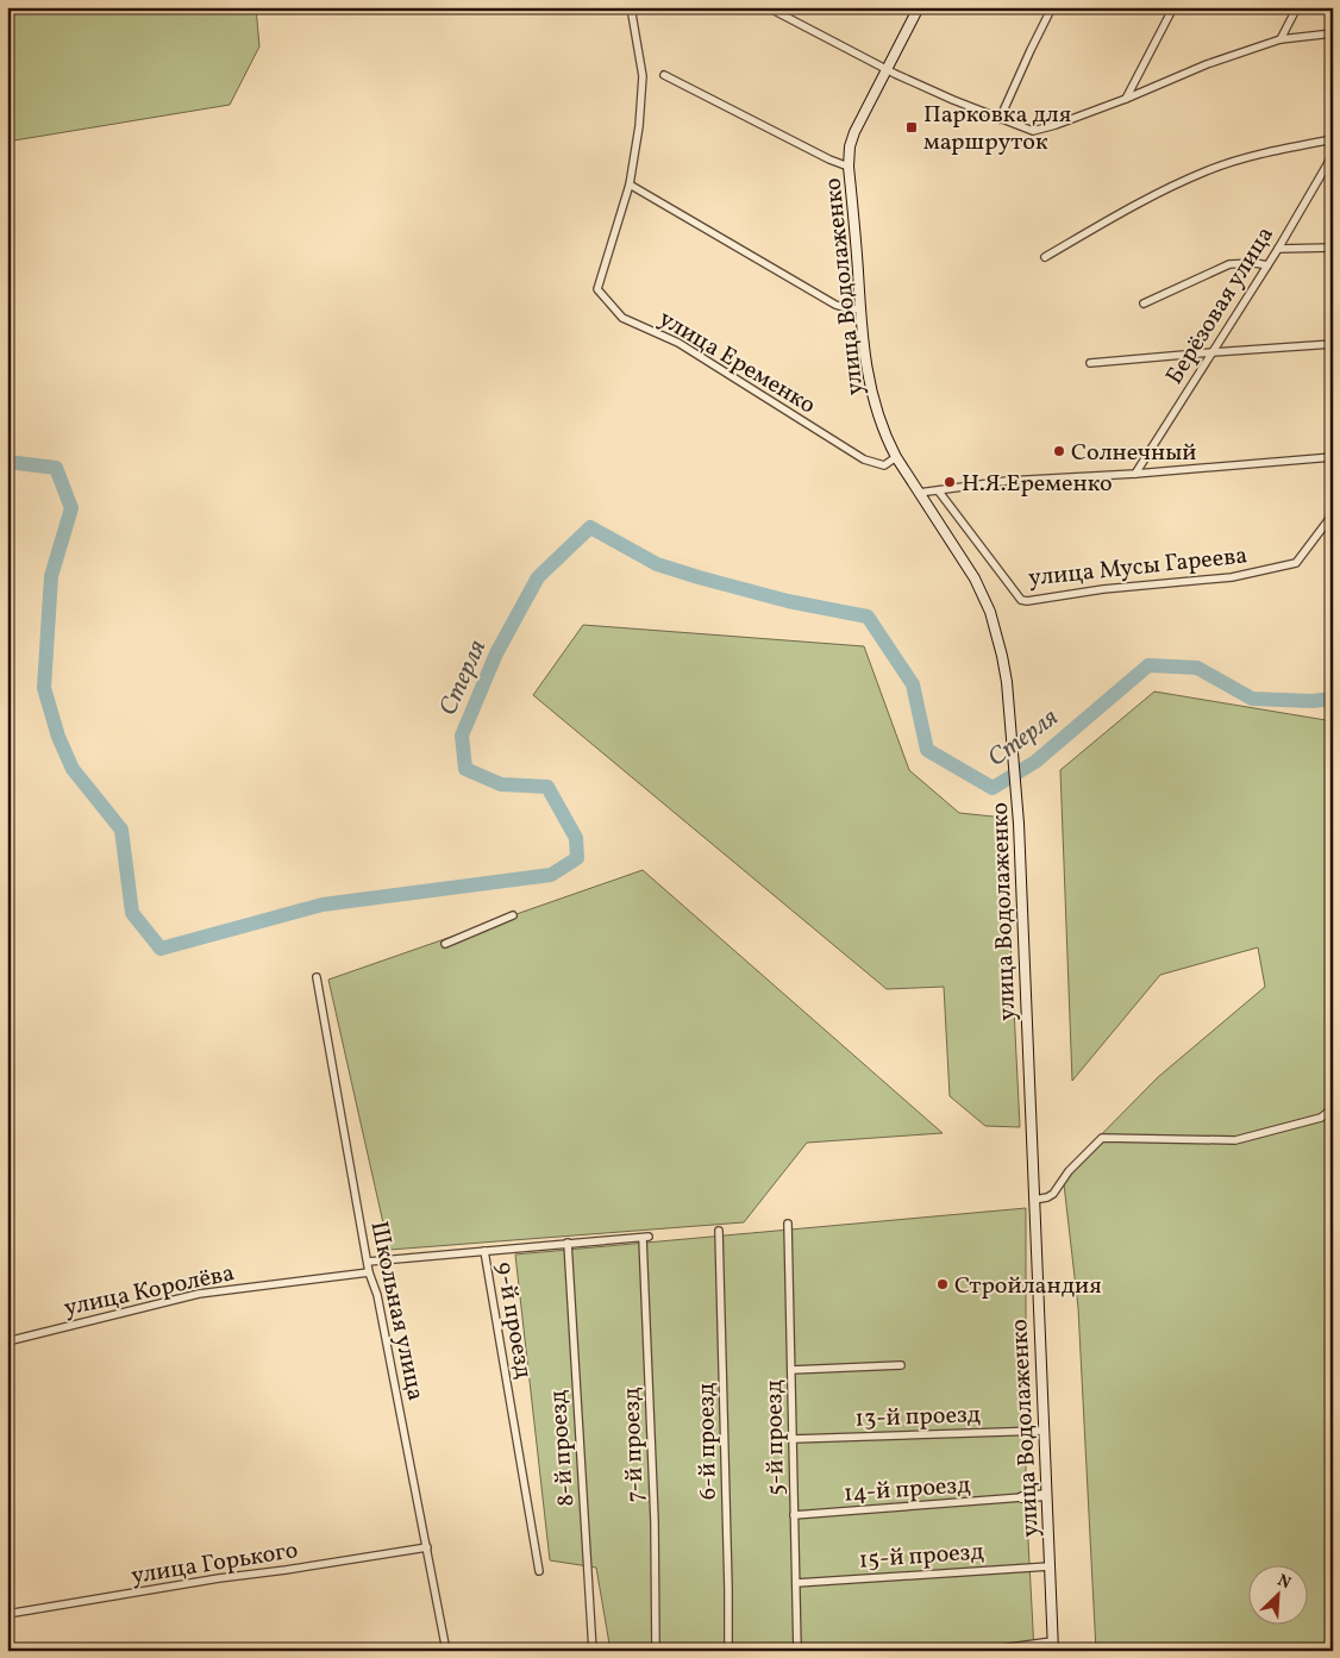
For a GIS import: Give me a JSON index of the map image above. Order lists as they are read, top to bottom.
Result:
{
  "streets": {
    "main road": ["улица Водолаженко"],
    "street": [
      "Берёзовая улица",
      "улица Еременко",
      "улица Мусы Гареева",
      "улица Королёва",
      "Школьная улица",
      "9-й проезд",
      "13-й проезд",
      "5-й проезд",
      "6-й проезд",
      "7-й проезд",
      "8-й проезд",
      "14-й проезд",
      "15-й проезд",
      "улица Горького"
    ]
  },
  "crossings": [
    ["улица Водолаженко", "улица Еременко"],
    ["улица Водолаженко", "13-й проезд"],
    ["улица Водолаженко", "15-й проезд"],
    ["улица Королёва", "Школьная улица"],
    ["Школьная улица", "улица Горького"],
    ["13-й проезд", "5-й проезд"],
    ["5-й проезд", "14-й проезд"],
    ["5-й проезд", "15-й проезд"],
    ["7-й проезд", "8-й проезд"]
  ],
  "water": ["Стерля"],
  "places": {
    "transit": ["Парковка для маршруток"],
    "other": ["Солнечный", "Н.Я.Еременко", "Стройландия"]
  },
  "north": "top right"
}
